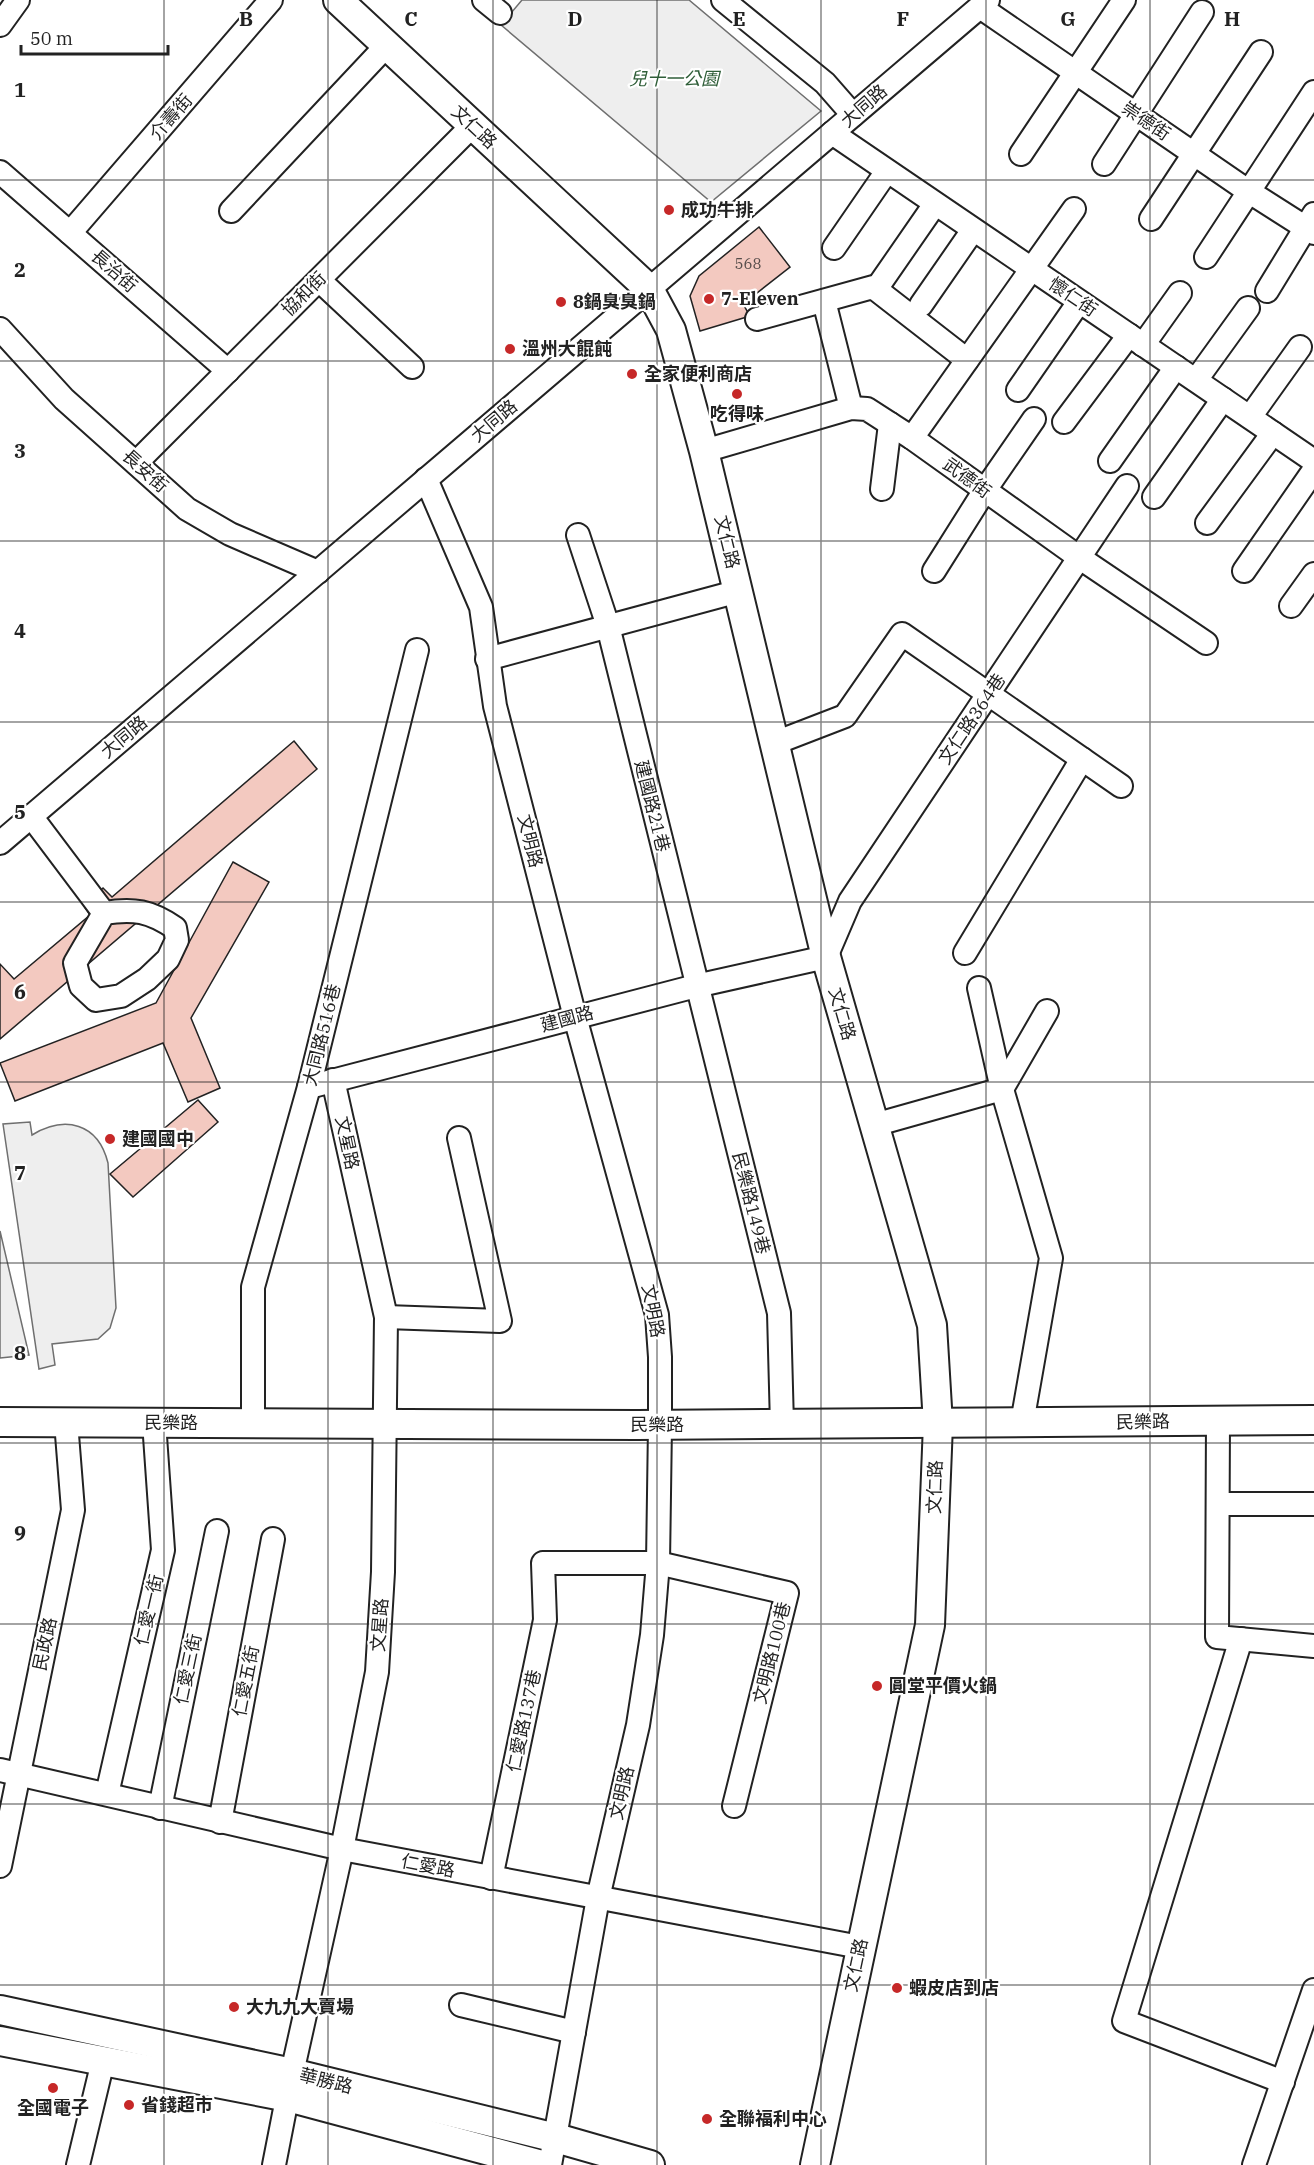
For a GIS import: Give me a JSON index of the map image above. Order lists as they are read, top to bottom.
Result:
{
  "streets": {
    "main road": ["文仁路", "民樂路", "華勝路"],
    "street": [
      "大同路",
      "介壽街",
      "崇德街",
      "長治街",
      "協和街",
      "懷仁街",
      "長安街",
      "武德街",
      "文仁路364巷",
      "建國路21巷",
      "文明路",
      "建國路",
      "大同路516巷",
      "文星路",
      "民樂路149巷",
      "仁愛一街",
      "民政路",
      "文明路100巷",
      "仁愛三街",
      "仁愛五街",
      "仁愛路137巷",
      "仁愛路"
    ]
  },
  "crossings": [
    ["大同路", "崇德街"],
    ["大同路", "文仁路"],
    ["大同路", "懷仁街"],
    ["大同路", "長安街"],
    ["大同路", "文明路"],
    ["介壽街", "長治街"],
    ["文仁路", "協和街"],
    ["文仁路", "文仁路364巷"],
    ["文仁路", "建國路"],
    ["文仁路", "民樂路"],
    ["文仁路", "仁愛路"],
    ["長治街", "協和街"],
    ["協和街", "長安街"],
    ["武德街", "文仁路364巷"],
    ["文仁路364巷", "建國路"],
    ["建國路21巷", "建國路"],
    ["建國路21巷", "民樂路149巷"],
    ["文明路", "建國路"],
    ["文明路", "民樂路"],
    ["文明路", "文明路100巷"],
    ["文明路", "仁愛路137巷"],
    ["文明路", "仁愛路"],
    ["文明路", "華勝路"],
    ["建國路", "大同路516巷"],
    ["建國路", "文星路"],
    ["建國路", "民樂路149巷"],
    ["大同路516巷", "民樂路"],
    ["文星路", "民樂路"],
    ["文星路", "仁愛路"],
    ["文星路", "華勝路"],
    ["民樂路149巷", "民樂路"],
    ["民樂路", "仁愛一街"],
    ["民樂路", "民政路"],
    ["仁愛一街", "仁愛路"],
    ["民政路", "仁愛路"],
    ["文明路100巷", "仁愛路137巷"],
    ["仁愛三街", "仁愛路"],
    ["仁愛五街", "仁愛路"],
    ["仁愛路137巷", "仁愛路"]
  ],
  "parks": ["兒十一公園"],
  "places": [
    "成功牛排",
    "7-Eleven",
    "8鍋臭臭鍋",
    "溫州大餛飩",
    "全家便利商店",
    "吃得味",
    "建國國中",
    "圓堂平價火鍋",
    "蝦皮店到店",
    "大九九大賣場",
    "全國電子",
    "省錢超市",
    "全聯福利中心"
  ],
  "house_numbers": ["568"],
  "scale_bar": "50 m",
  "grid": {
    "columns": [
      "B",
      "C",
      "D",
      "E",
      "F",
      "G",
      "H"
    ],
    "rows": [
      "1",
      "2",
      "3",
      "4",
      "5",
      "6",
      "7",
      "8",
      "9"
    ]
  }
}
